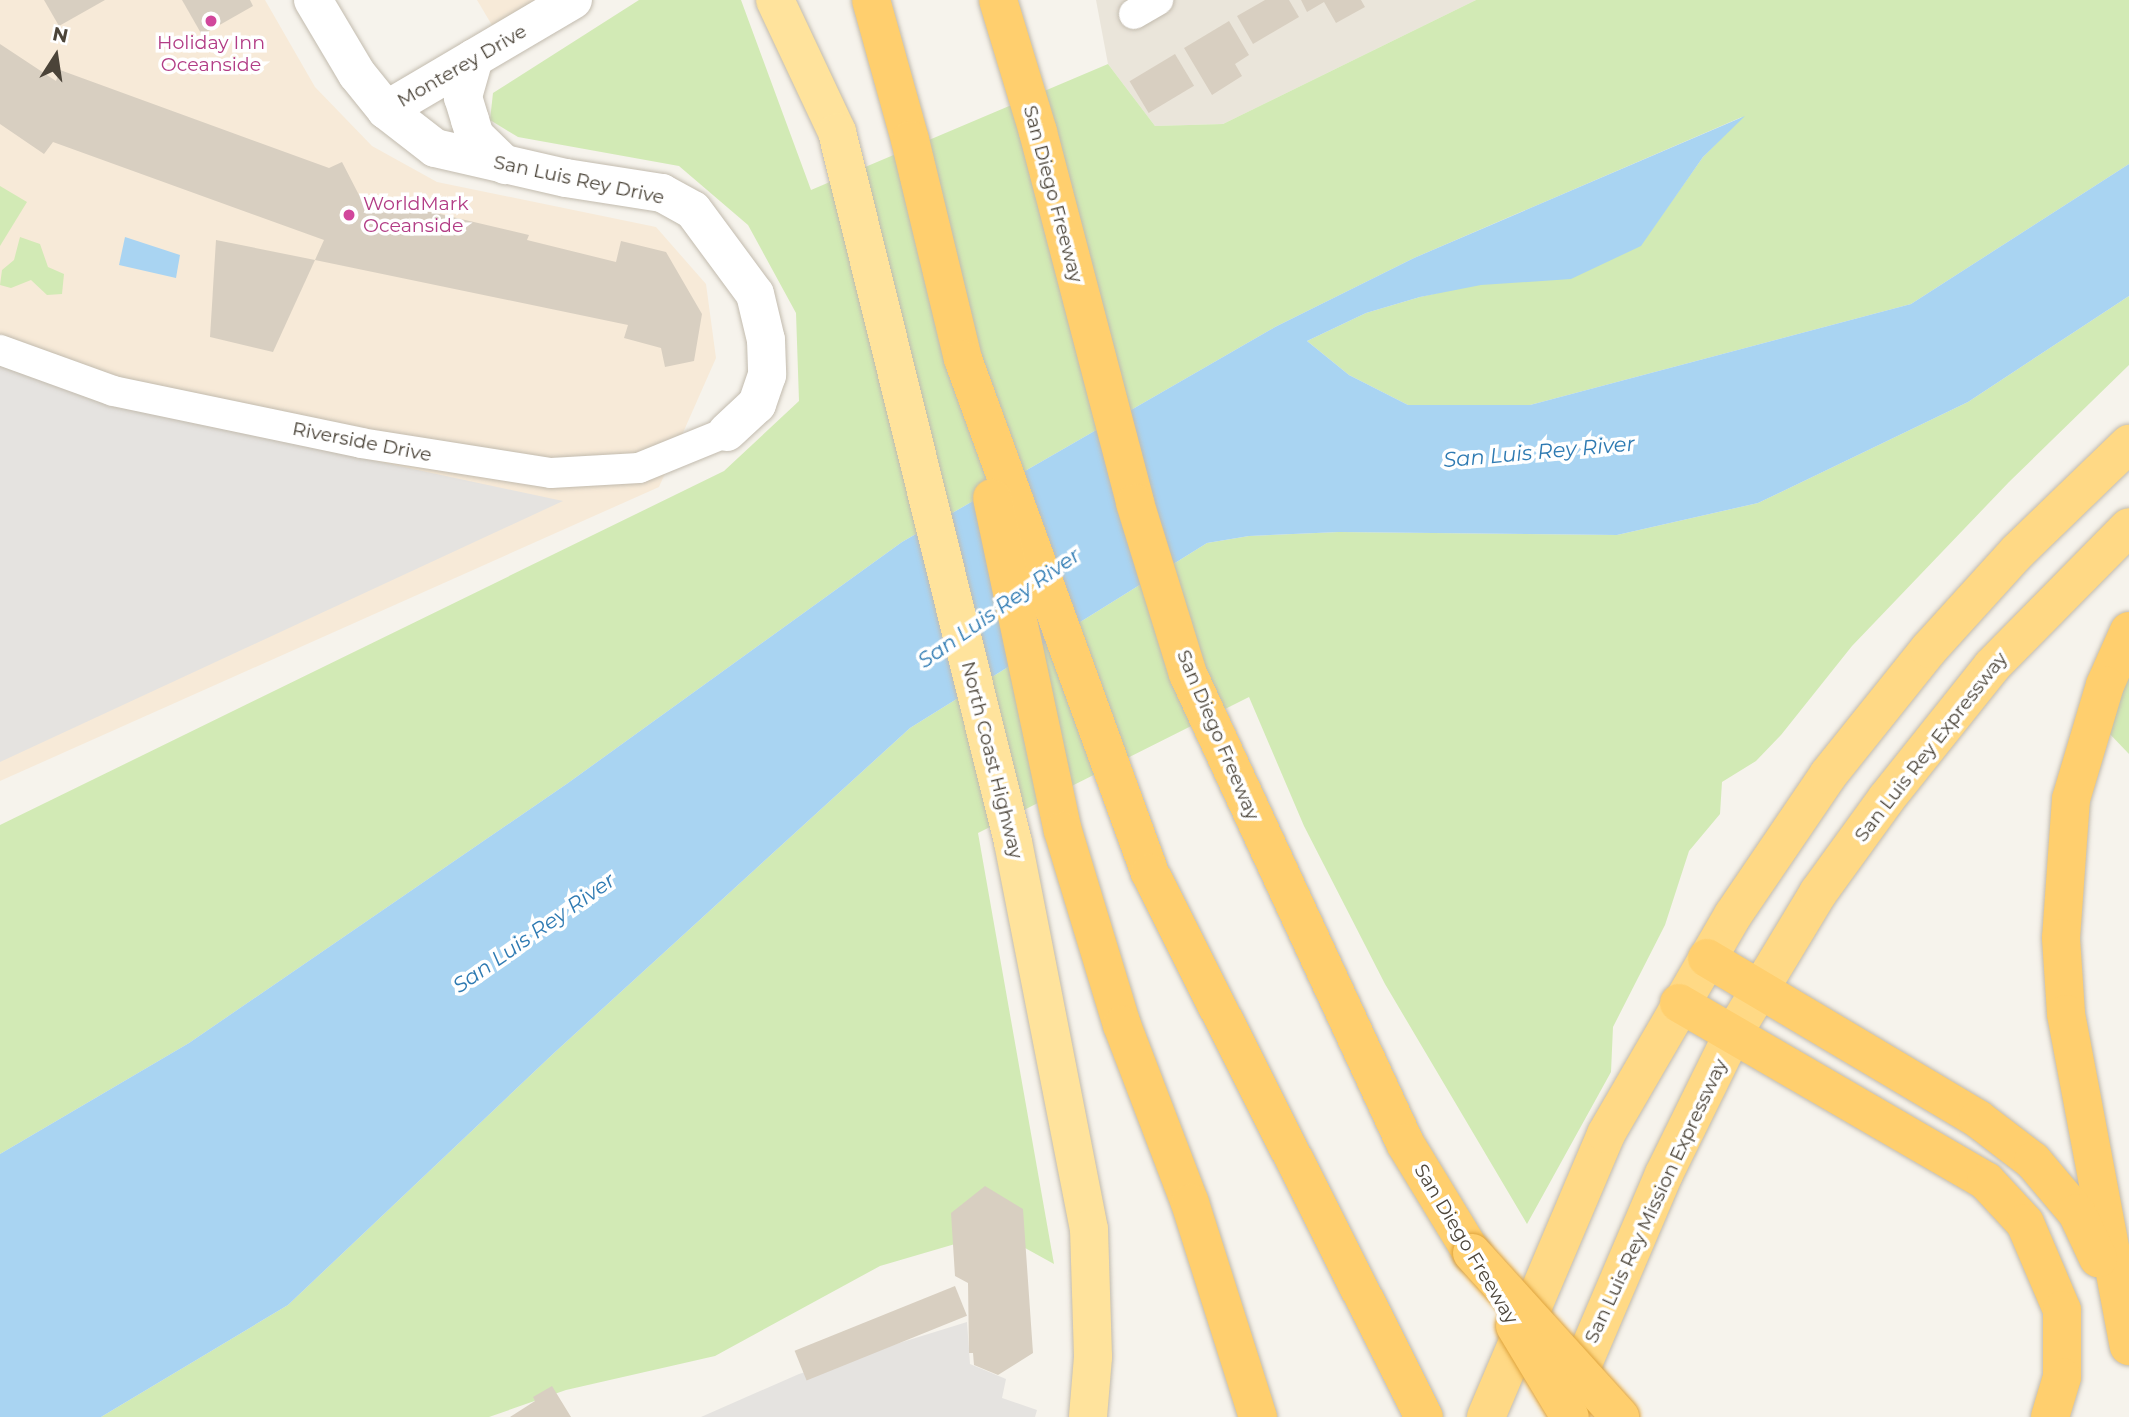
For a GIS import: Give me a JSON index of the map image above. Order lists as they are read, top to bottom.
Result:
{
  "streets": {
    "highway": ["San Diego Freeway", "San Luis Rey Expressway", "San Luis Rey Mission Expressway"],
    "main road": ["North Coast Highway"],
    "street": ["Monterey Drive", "San Luis Rey Drive", "Riverside Drive"]
  },
  "crossings": [
    ["Monterey Drive", "San Luis Rey Drive"],
    ["San Luis Rey Drive", "Riverside Drive"],
    ["San Luis Rey Expressway", "San Luis Rey Mission Expressway"]
  ],
  "water": ["San Luis Rey River"],
  "places": ["Holiday Inn Oceanside", "WorldMark Oceanside"],
  "north": "top"
}
